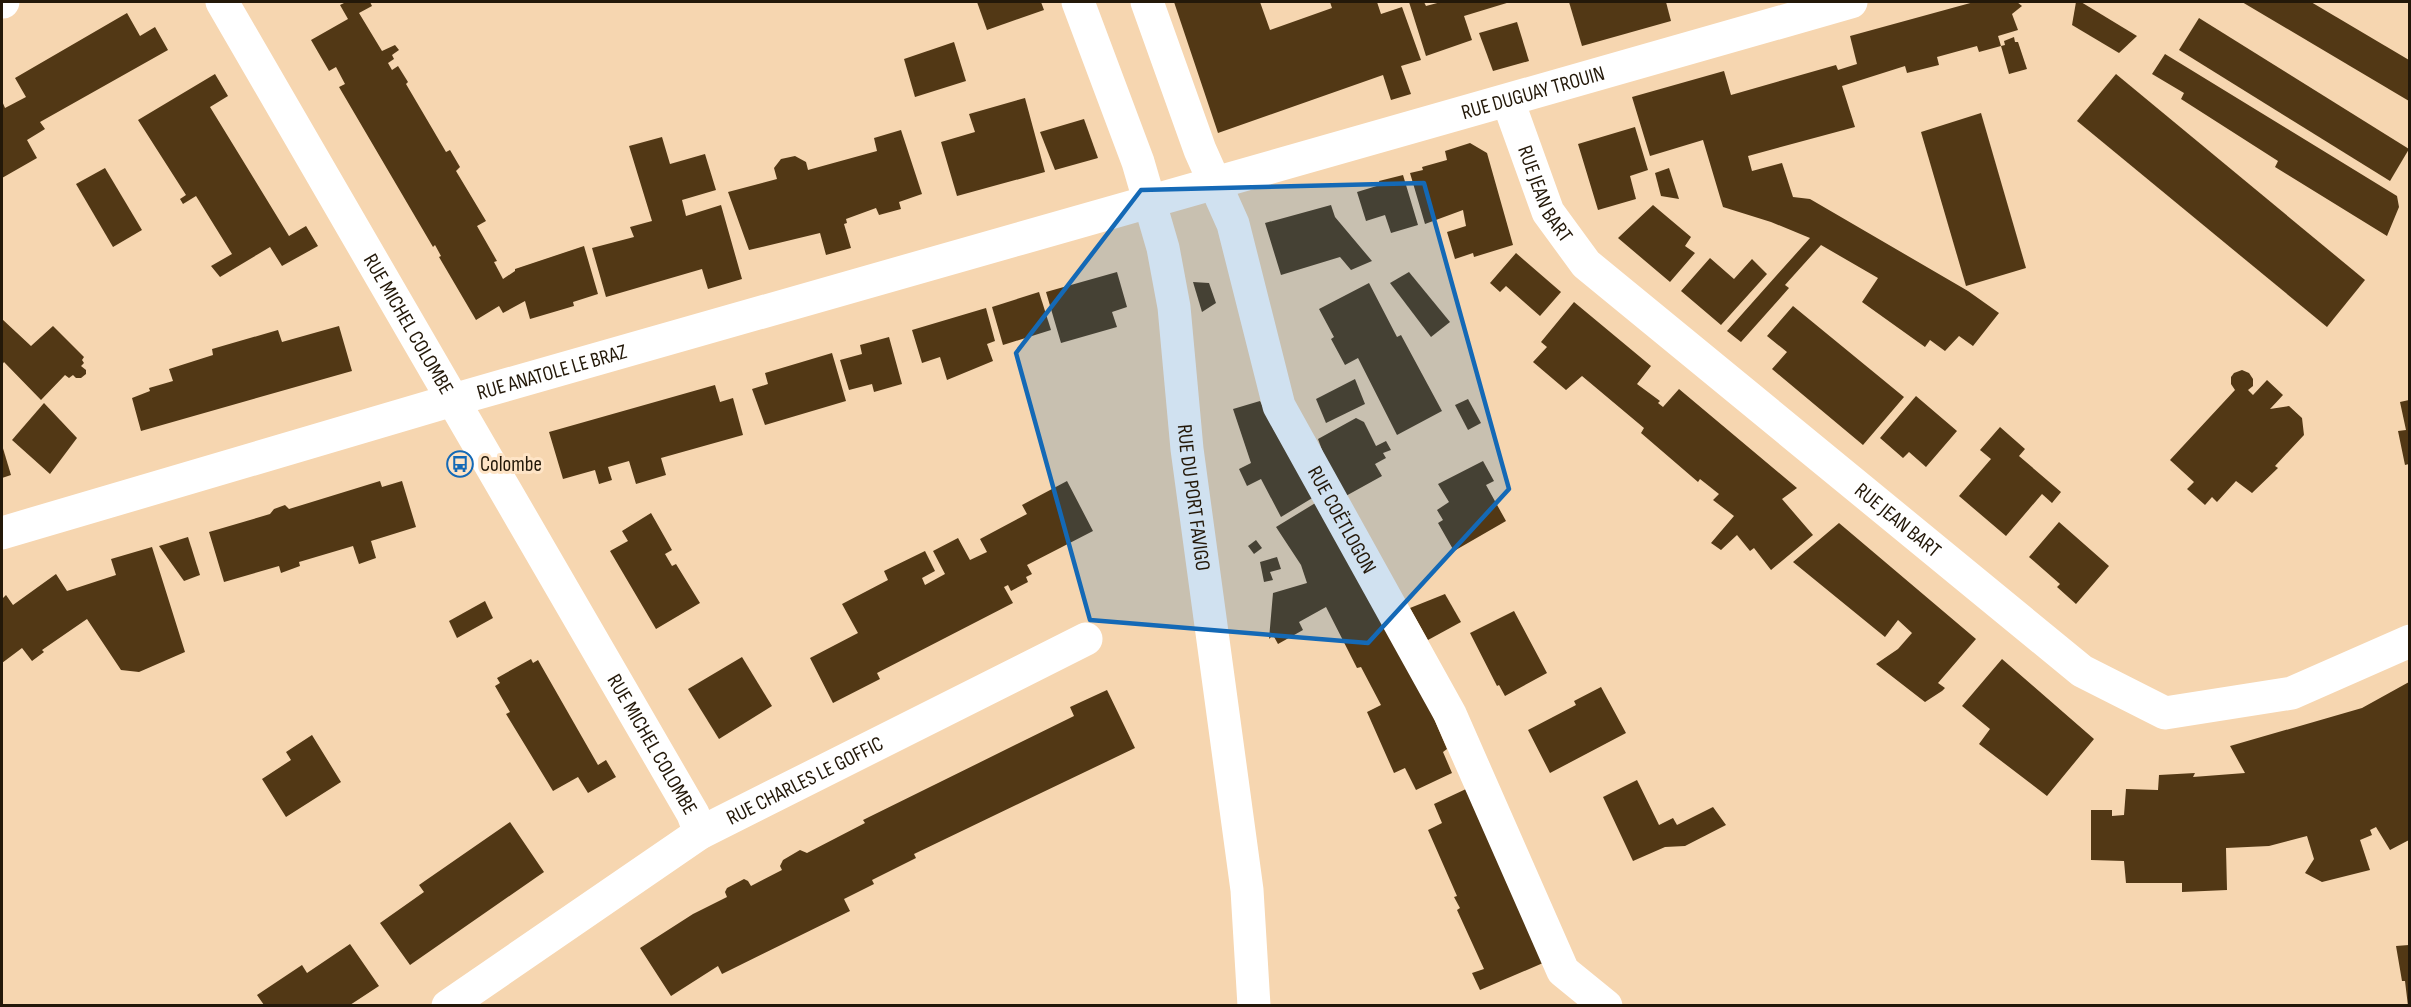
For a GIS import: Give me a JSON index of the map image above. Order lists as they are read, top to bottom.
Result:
{
  "streets": {
    "street": [
      "RUE DUGUAY TROUIN",
      "RUE JEAN BART",
      "RUE MICHEL COLOMBE",
      "RUE ANATOLE LE BRAZ",
      "RUE DU PORT FAVIGO",
      "RUE COËTLOGON",
      "RUE CHARLES LE GOFFIC"
    ]
  },
  "crossings": [
    ["RUE DUGUAY TROUIN", "RUE JEAN BART"],
    ["RUE DUGUAY TROUIN", "RUE ANATOLE LE BRAZ"],
    ["RUE DUGUAY TROUIN", "RUE COËTLOGON"],
    ["RUE MICHEL COLOMBE", "RUE ANATOLE LE BRAZ"],
    ["RUE MICHEL COLOMBE", "RUE CHARLES LE GOFFIC"]
  ],
  "places": {
    "bus stop": ["Colombe"]
  }
}
